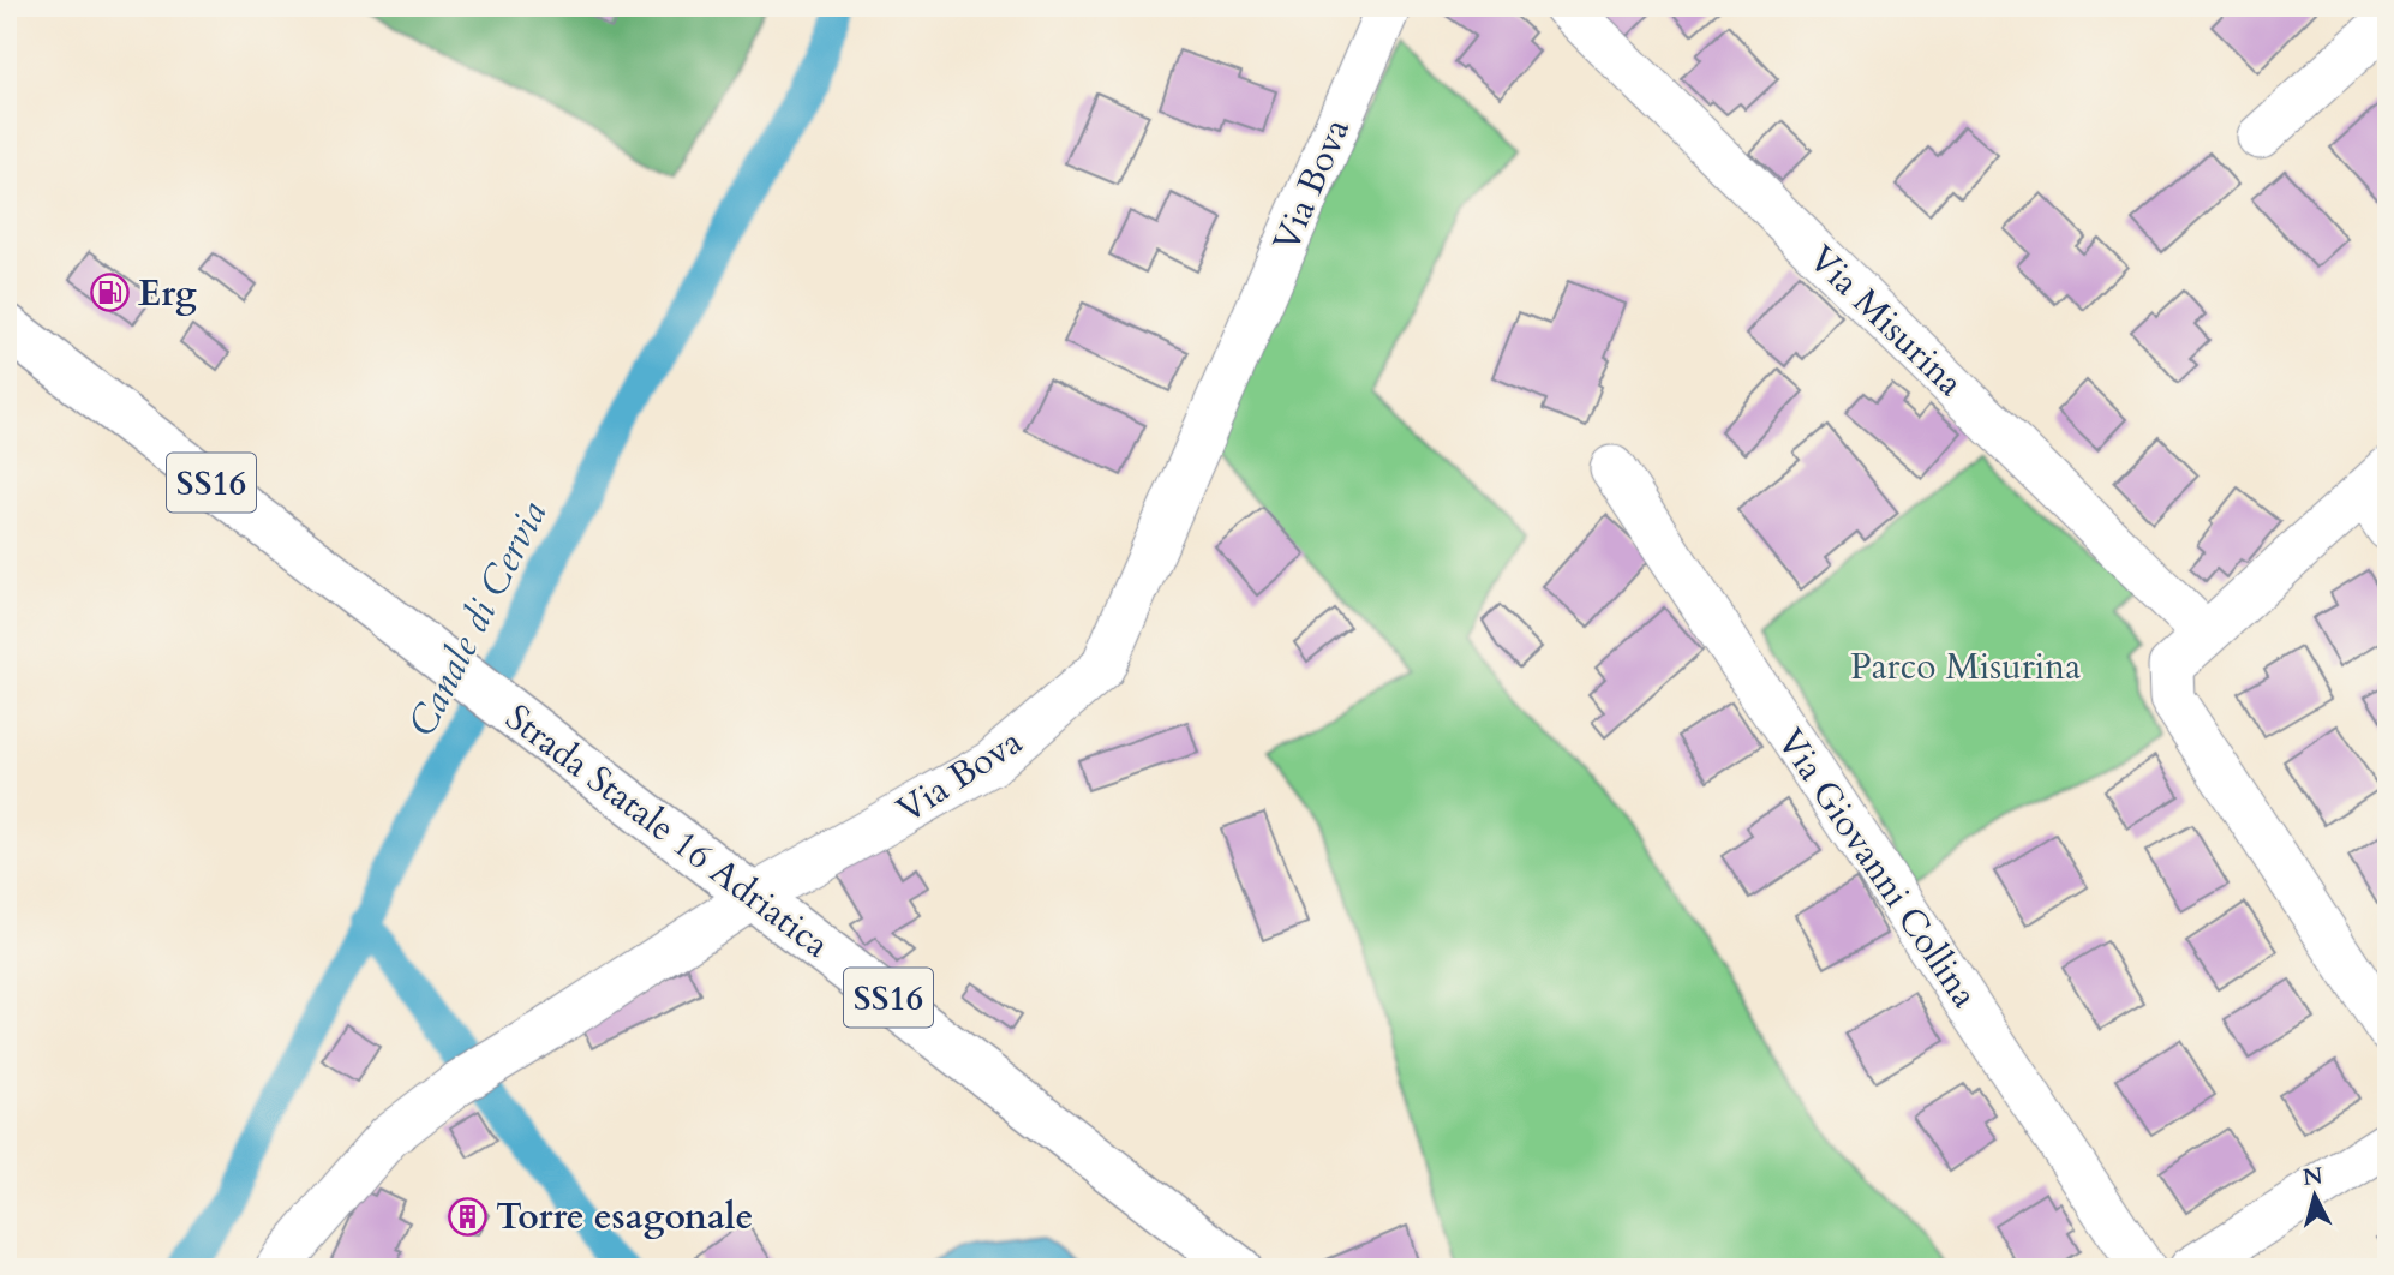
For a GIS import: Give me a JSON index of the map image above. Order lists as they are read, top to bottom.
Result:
{
  "streets": {
    "main road": ["SS16", "Strada Statale 16 Adriatica"],
    "street": ["Via Bova", "Via Misurina", "Via Giovanni Collina"]
  },
  "crossings": [
    ["Via Bova", "Strada Statale 16 Adriatica"]
  ],
  "water": ["Canale di Cervia"],
  "parks": ["Parco Misurina"],
  "places": {
    "fuel station": ["Erg"],
    "building": ["Torre esagonale"]
  },
  "north": "top"
}
